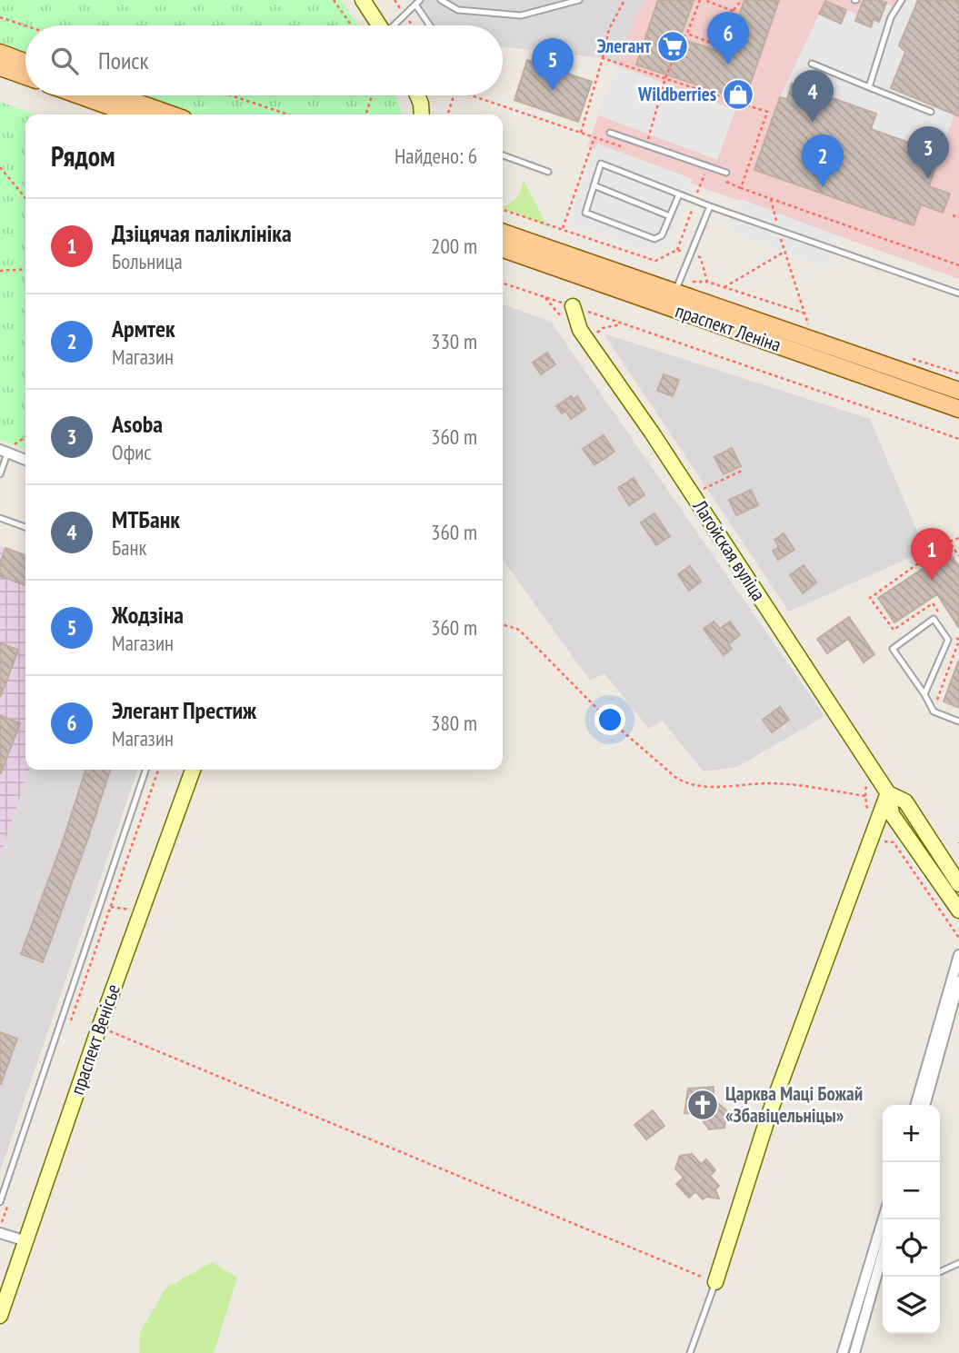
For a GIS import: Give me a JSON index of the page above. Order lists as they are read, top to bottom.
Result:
{
  "streets": {
    "main road": ["праспект Леніна"],
    "street": ["Лагойская вуліца", "праспект Венісье"]
  },
  "places": {
    "supermarket": ["Элегант"],
    "shop": ["Wildberries"],
    "church": ["Царква Маці Божай «Збавіцельніцы»"]
  },
  "page": {
    "pins": [
      "6",
      "5",
      "4",
      "3",
      "2",
      "1"
    ],
    "search": "Поиск",
    "heading": ["Рядом", "Найдено: 6"],
    "list": [
      {
        "mark": "1",
        "name": "Дзіцячая паліклініка",
        "note": "Больница",
        "value": "200 m"
      },
      {
        "mark": "2",
        "name": "Армтек",
        "note": "Магазин",
        "value": "330 m"
      },
      {
        "mark": "3",
        "name": "Asoba",
        "note": "Офис",
        "value": "360 m"
      },
      {
        "mark": "4",
        "name": "МТБанк",
        "note": "Банк",
        "value": "360 m"
      },
      {
        "mark": "5",
        "name": "Жодзіна",
        "note": "Магазин",
        "value": "360 m"
      },
      {
        "mark": "6",
        "name": "Элегант Престиж",
        "note": "Магазин",
        "value": "380 m"
      }
    ],
    "map_buttons": ["+", "−"]
  }
}
